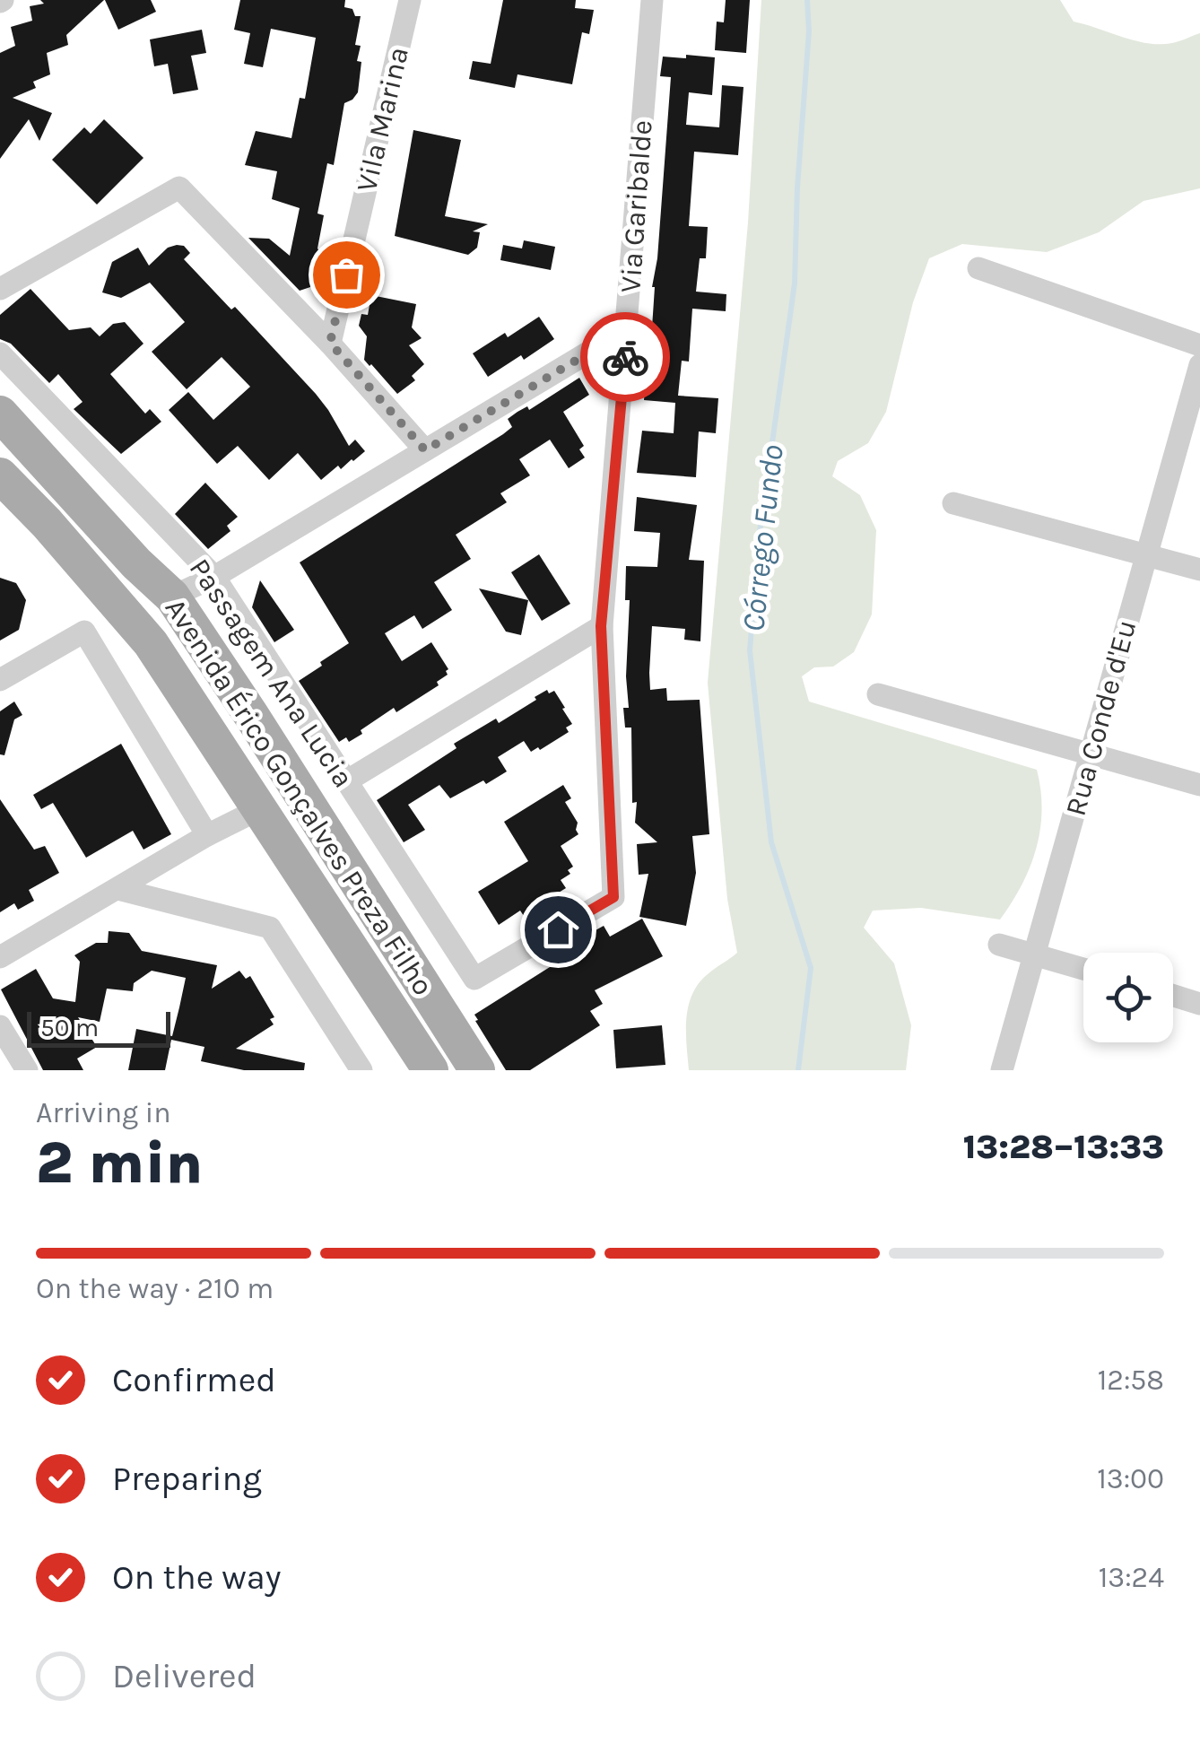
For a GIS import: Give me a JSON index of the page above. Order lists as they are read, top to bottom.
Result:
{
  "streets": {
    "main road": ["Avenida Érico Gonçalves Preza Filho"],
    "street": [
      "Vila Marina",
      "Via Garibalde",
      "Passagem Ana Lucia",
      "Rua Conde d'Eu"
    ]
  },
  "crossings": [
    ["Via Garibalde", "Passagem Ana Lucia"]
  ],
  "water": ["Córrego Fundo"],
  "scale_bar": "50 m",
  "page": {
    "scale": "50 m",
    "heading": ["2 min", "Arriving in", "13:28–13:33"],
    "bar": "On the way · 210 m",
    "list": [
      ["Confirmed", "12:58"],
      ["Preparing", "13:00"],
      ["On the way", "13:24"],
      "Delivered"
    ]
  }
}
